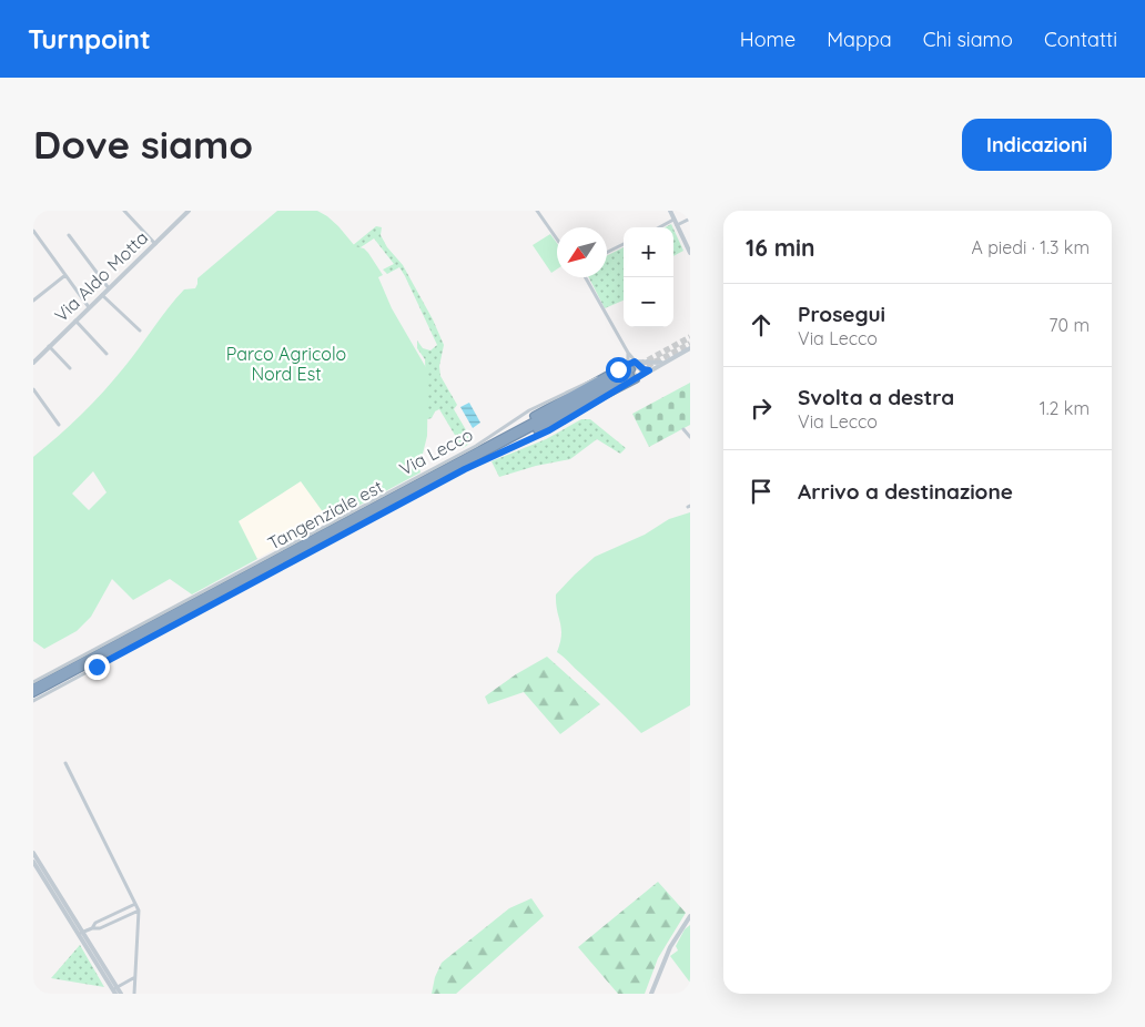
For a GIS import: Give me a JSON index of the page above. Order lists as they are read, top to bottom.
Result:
{
  "streets": {
    "highway": ["Tangenziale est"],
    "street": ["Via Aldo Motta", "Via Lecco"]
  },
  "crossings": [
    ["Via Lecco", "Tangenziale est"]
  ],
  "parks": ["Parco Agricolo Nord Est"],
  "north": "bottom left",
  "page": {
    "header": "Turnpoint",
    "nav": [
      "Home",
      "Mappa",
      "Chi siamo",
      "Contatti"
    ],
    "buttons": "Indicazioni",
    "title": "Dove siamo",
    "heading": ["16 min", "A piedi · 1.3 km"],
    "map_buttons": ["+", "−"],
    "list": [
      ["Prosegui", "Via Lecco", "70 m"],
      ["Svolta a destra", "Via Lecco", "1.2 km"],
      "Arrivo a destinazione"
    ]
  }
}
